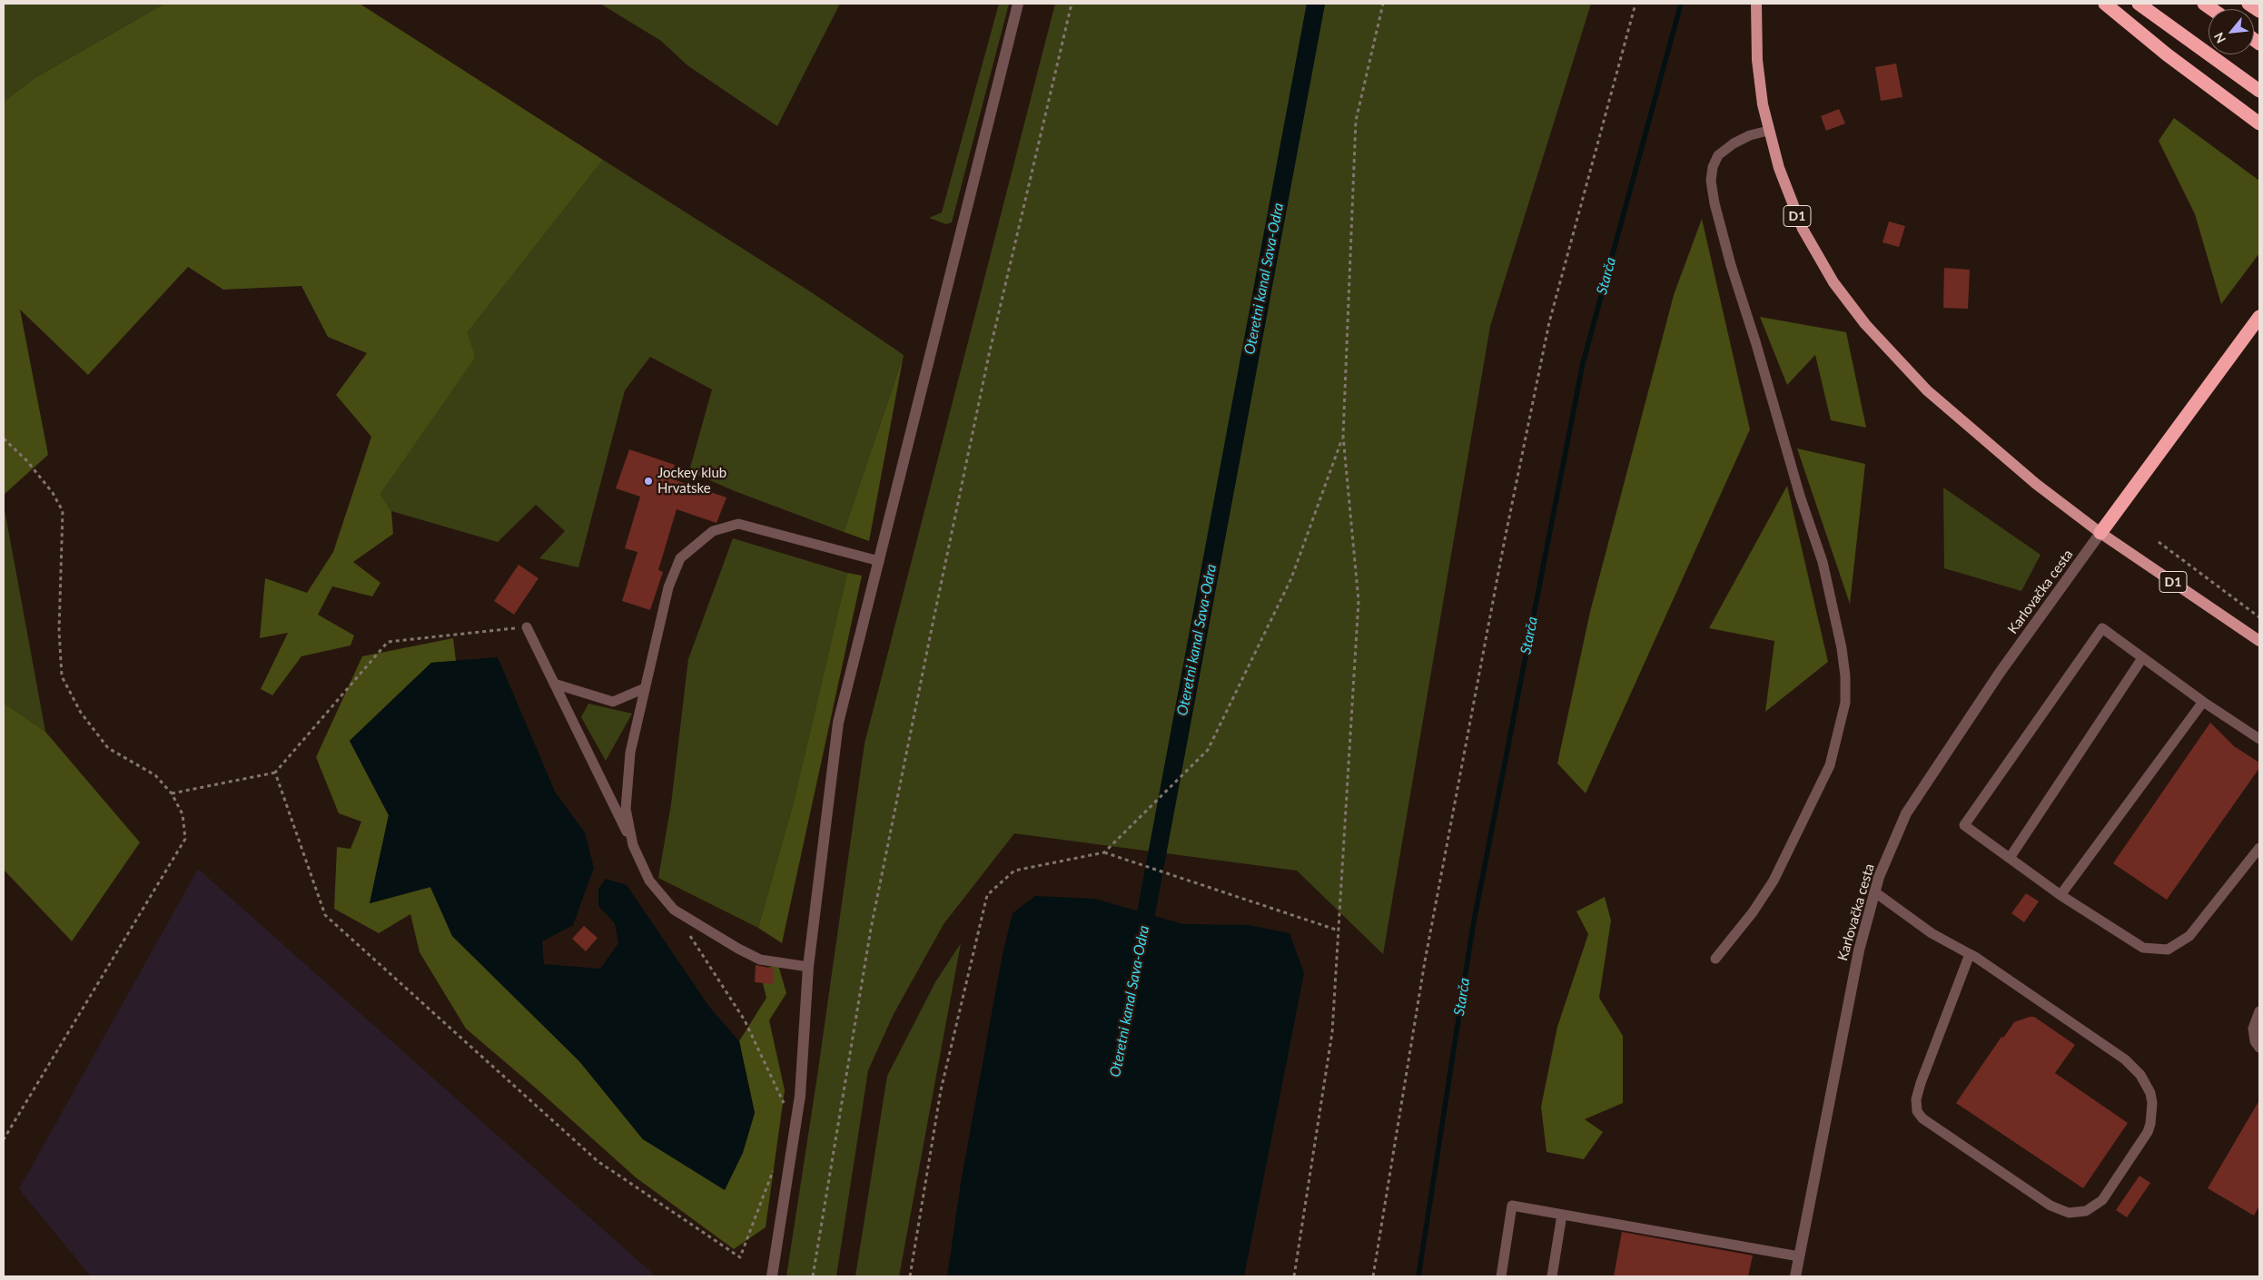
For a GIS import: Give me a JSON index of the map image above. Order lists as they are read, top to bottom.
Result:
{
  "streets": {
    "main road": ["D1"],
    "street": ["Karlovačka cesta"]
  },
  "crossings": [
    ["D1", "Karlovačka cesta"]
  ],
  "water": ["Starča", "Oteretni kanal Sava-Odra"],
  "places": ["Jockey klub Hrvatske"],
  "north": "bottom left"
}
